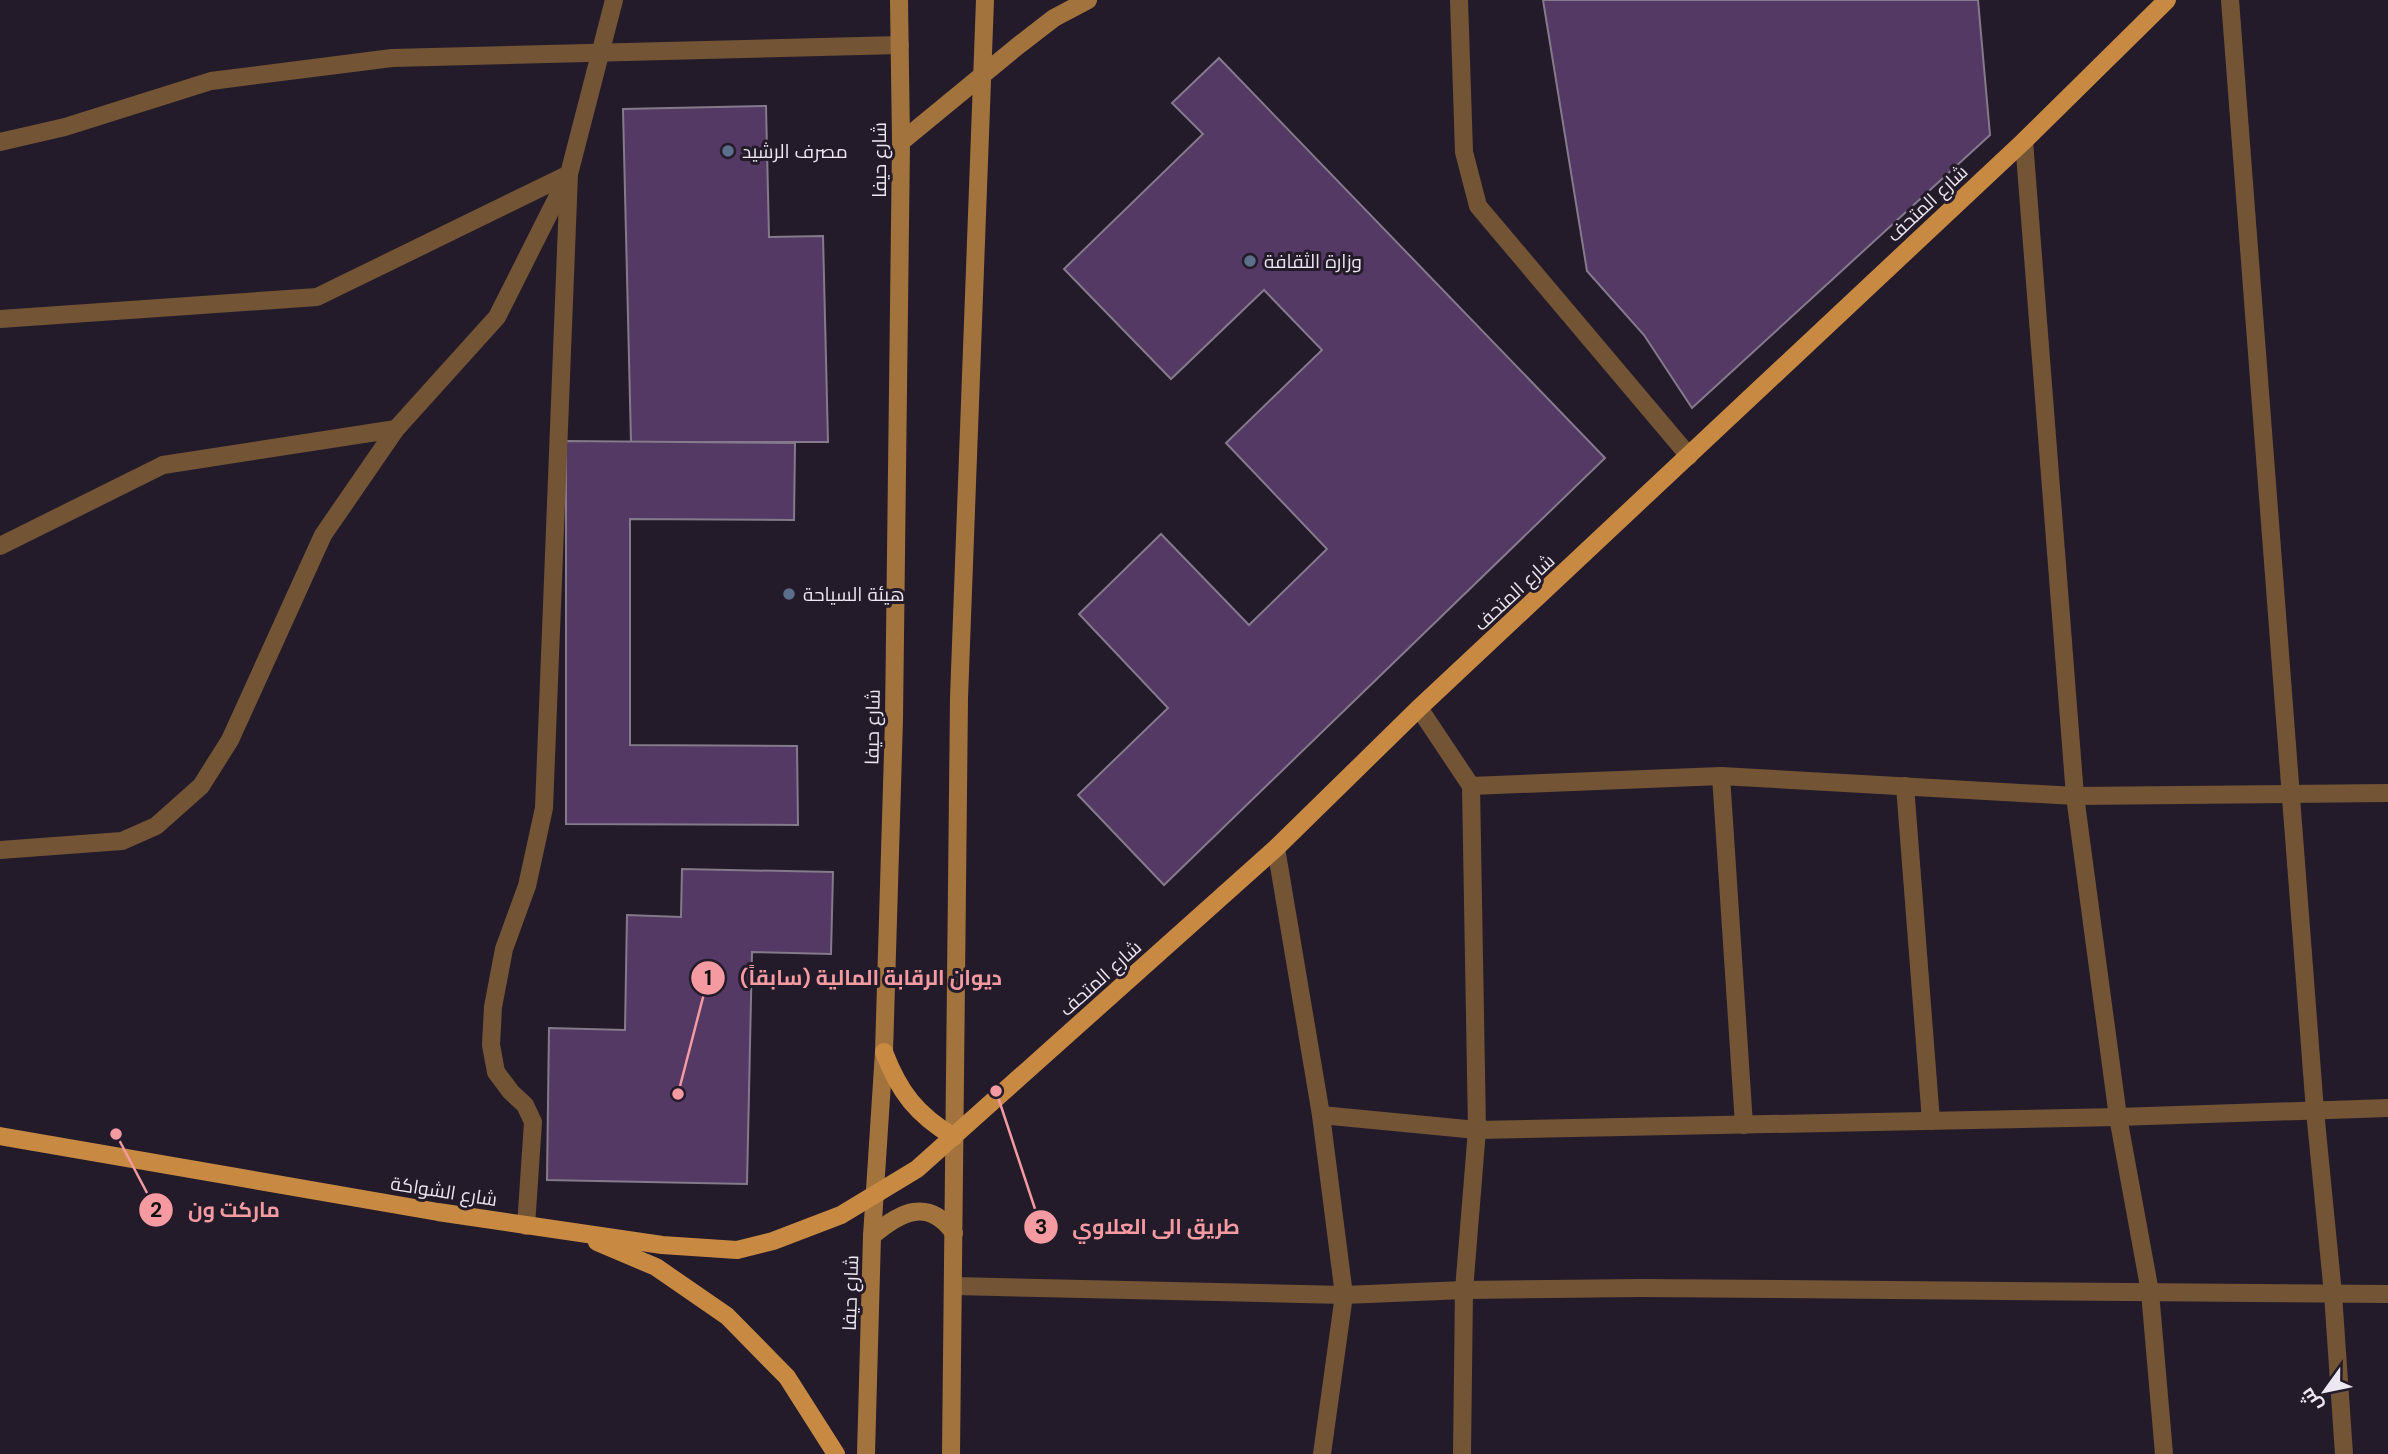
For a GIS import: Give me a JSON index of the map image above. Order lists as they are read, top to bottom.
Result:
{
  "streets": {
    "main road": ["شارع حيفا", "شارع المتحف", "شارع الشواكة"]
  },
  "crossings": [
    ["شارع حيفا", "شارع المتحف"],
    ["شارع حيفا", "شارع الشواكة"],
    ["شارع المتحف", "شارع الشواكة"]
  ],
  "places": [
    "مصرف الرشيد",
    "وزارة الثقافة",
    "هيئة السياحة",
    "طريق الى العلاوي",
    "ديوان الرقابة المالية (سابقاً)",
    "ماركت ون"
  ],
  "north": "bottom left"
}
